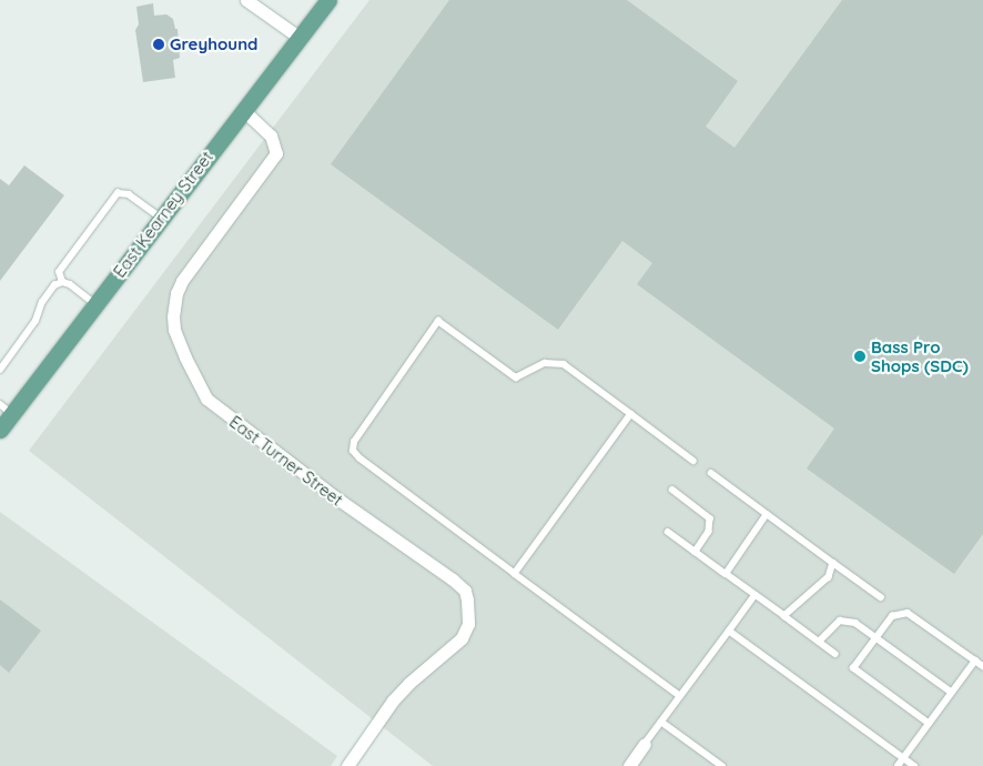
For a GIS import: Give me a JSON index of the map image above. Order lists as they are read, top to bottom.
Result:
{
  "streets": {
    "main road": ["East Kearney Street"],
    "street": ["East Turner Street"]
  },
  "crossings": [
    ["East Kearney Street", "East Turner Street"]
  ],
  "places": ["Greyhound", "Bass Pro Shops (SDC)"]
}
